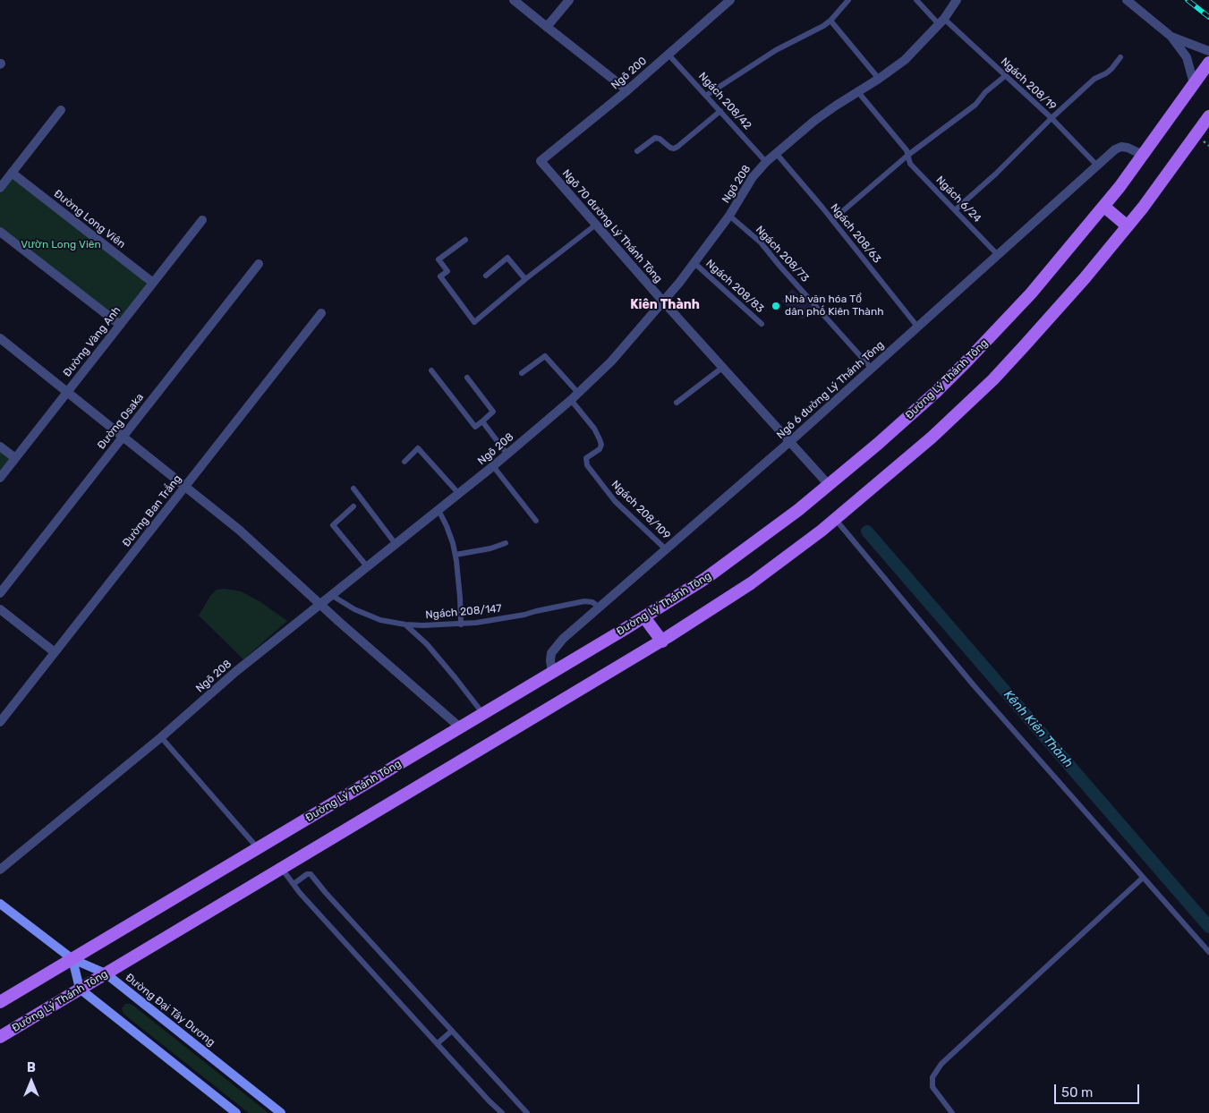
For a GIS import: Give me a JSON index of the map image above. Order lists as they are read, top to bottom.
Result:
{
  "streets": {
    "main road": ["Đường Lý Thánh Tông", "Đường Đại Tây Dương"],
    "street": [
      "Ngõ 200",
      "Ngõ 208",
      "Đường Long Viên",
      "Ngõ 70 đường Lý Thánh Tông",
      "Đường Vàng Anh",
      "Ngõ 6 đường Lý Thánh Tông",
      "Đường Osaka",
      "Đường Ban Trắng"
    ],
    "lane": [
      "Ngách 208/19",
      "Ngách 208/42",
      "Ngách 6/24",
      "Ngách 208/63",
      "Ngách 208/73",
      "Ngách 208/83",
      "Ngách 208/109",
      "Ngách 208/147"
    ]
  },
  "crossings": [
    ["Ngõ 200", "Ngách 208/42"],
    ["Ngõ 200", "Ngõ 70 đường Lý Thánh Tông"],
    ["Ngách 208/19", "Ngõ 208"],
    ["Ngách 208/19", "Ngõ 6 đường Lý Thánh Tông"],
    ["Ngách 208/42", "Ngõ 208"],
    ["Ngõ 208", "Ngách 6/24"],
    ["Ngõ 208", "Ngõ 70 đường Lý Thánh Tông"],
    ["Ngõ 208", "Ngách 208/63"],
    ["Ngõ 208", "Ngách 208/73"],
    ["Ngõ 208", "Ngách 208/83"],
    ["Ngõ 208", "Ngách 208/109"],
    ["Ngõ 208", "Ngách 208/147"],
    ["Ngách 6/24", "Ngõ 6 đường Lý Thánh Tông"],
    ["Đường Long Viên", "Đường Vàng Anh"],
    ["Ngõ 70 đường Lý Thánh Tông", "Đường Lý Thánh Tông"],
    ["Ngõ 70 đường Lý Thánh Tông", "Ngõ 6 đường Lý Thánh Tông"],
    ["Ngách 208/63", "Ngõ 6 đường Lý Thánh Tông"],
    ["Ngách 208/73", "Ngõ 6 đường Lý Thánh Tông"],
    ["Đường Lý Thánh Tông", "Ngõ 6 đường Lý Thánh Tông"],
    ["Đường Lý Thánh Tông", "Đường Đại Tây Dương"],
    ["Ngõ 6 đường Lý Thánh Tông", "Ngách 208/109"],
    ["Ngõ 6 đường Lý Thánh Tông", "Ngách 208/147"]
  ],
  "districts": ["Kiên Thành"],
  "water": ["Kênh Kiên Thành"],
  "parks": ["Vườn Long Viên"],
  "places": ["Nhà văn hóa Tổ dân phố Kiên Thành"],
  "scale_bar": "50 m",
  "north": "top"
}
